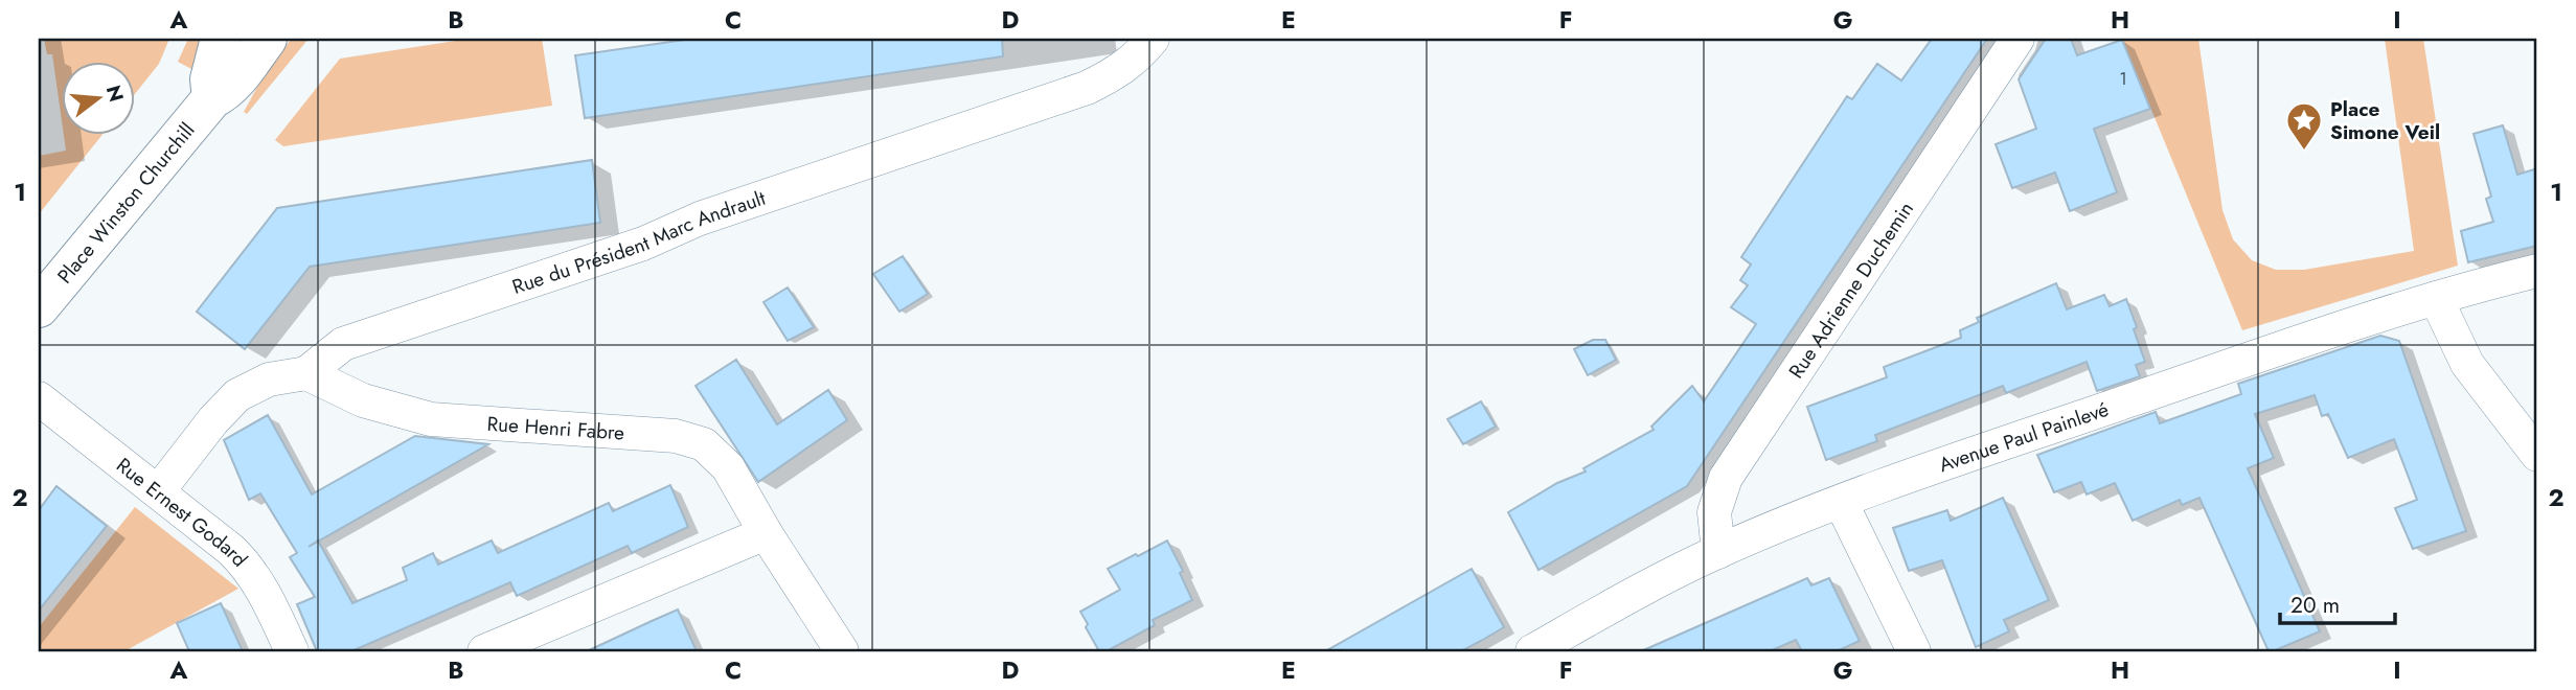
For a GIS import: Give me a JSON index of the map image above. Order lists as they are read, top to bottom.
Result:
{
  "streets": {
    "main road": ["Place Winston Churchill"],
    "street": [
      "Rue du Président Marc Andrault",
      "Rue Adrienne Duchemin",
      "Rue Henri Fabre",
      "Avenue Paul Painlevé",
      "Rue Ernest Godard"
    ]
  },
  "crossings": [
    ["Rue du Président Marc Andrault", "Rue Henri Fabre"],
    ["Rue du Président Marc Andrault", "Rue Ernest Godard"],
    ["Rue Adrienne Duchemin", "Avenue Paul Painlevé"]
  ],
  "places": {
    "place": ["Place Simone Veil"]
  },
  "house_numbers": ["1"],
  "scale_bar": "20 m",
  "north": "right",
  "grid": {
    "columns": [
      "A",
      "B",
      "C",
      "D",
      "E",
      "F",
      "G",
      "H",
      "I"
    ],
    "rows": ["1", "2"]
  }
}
